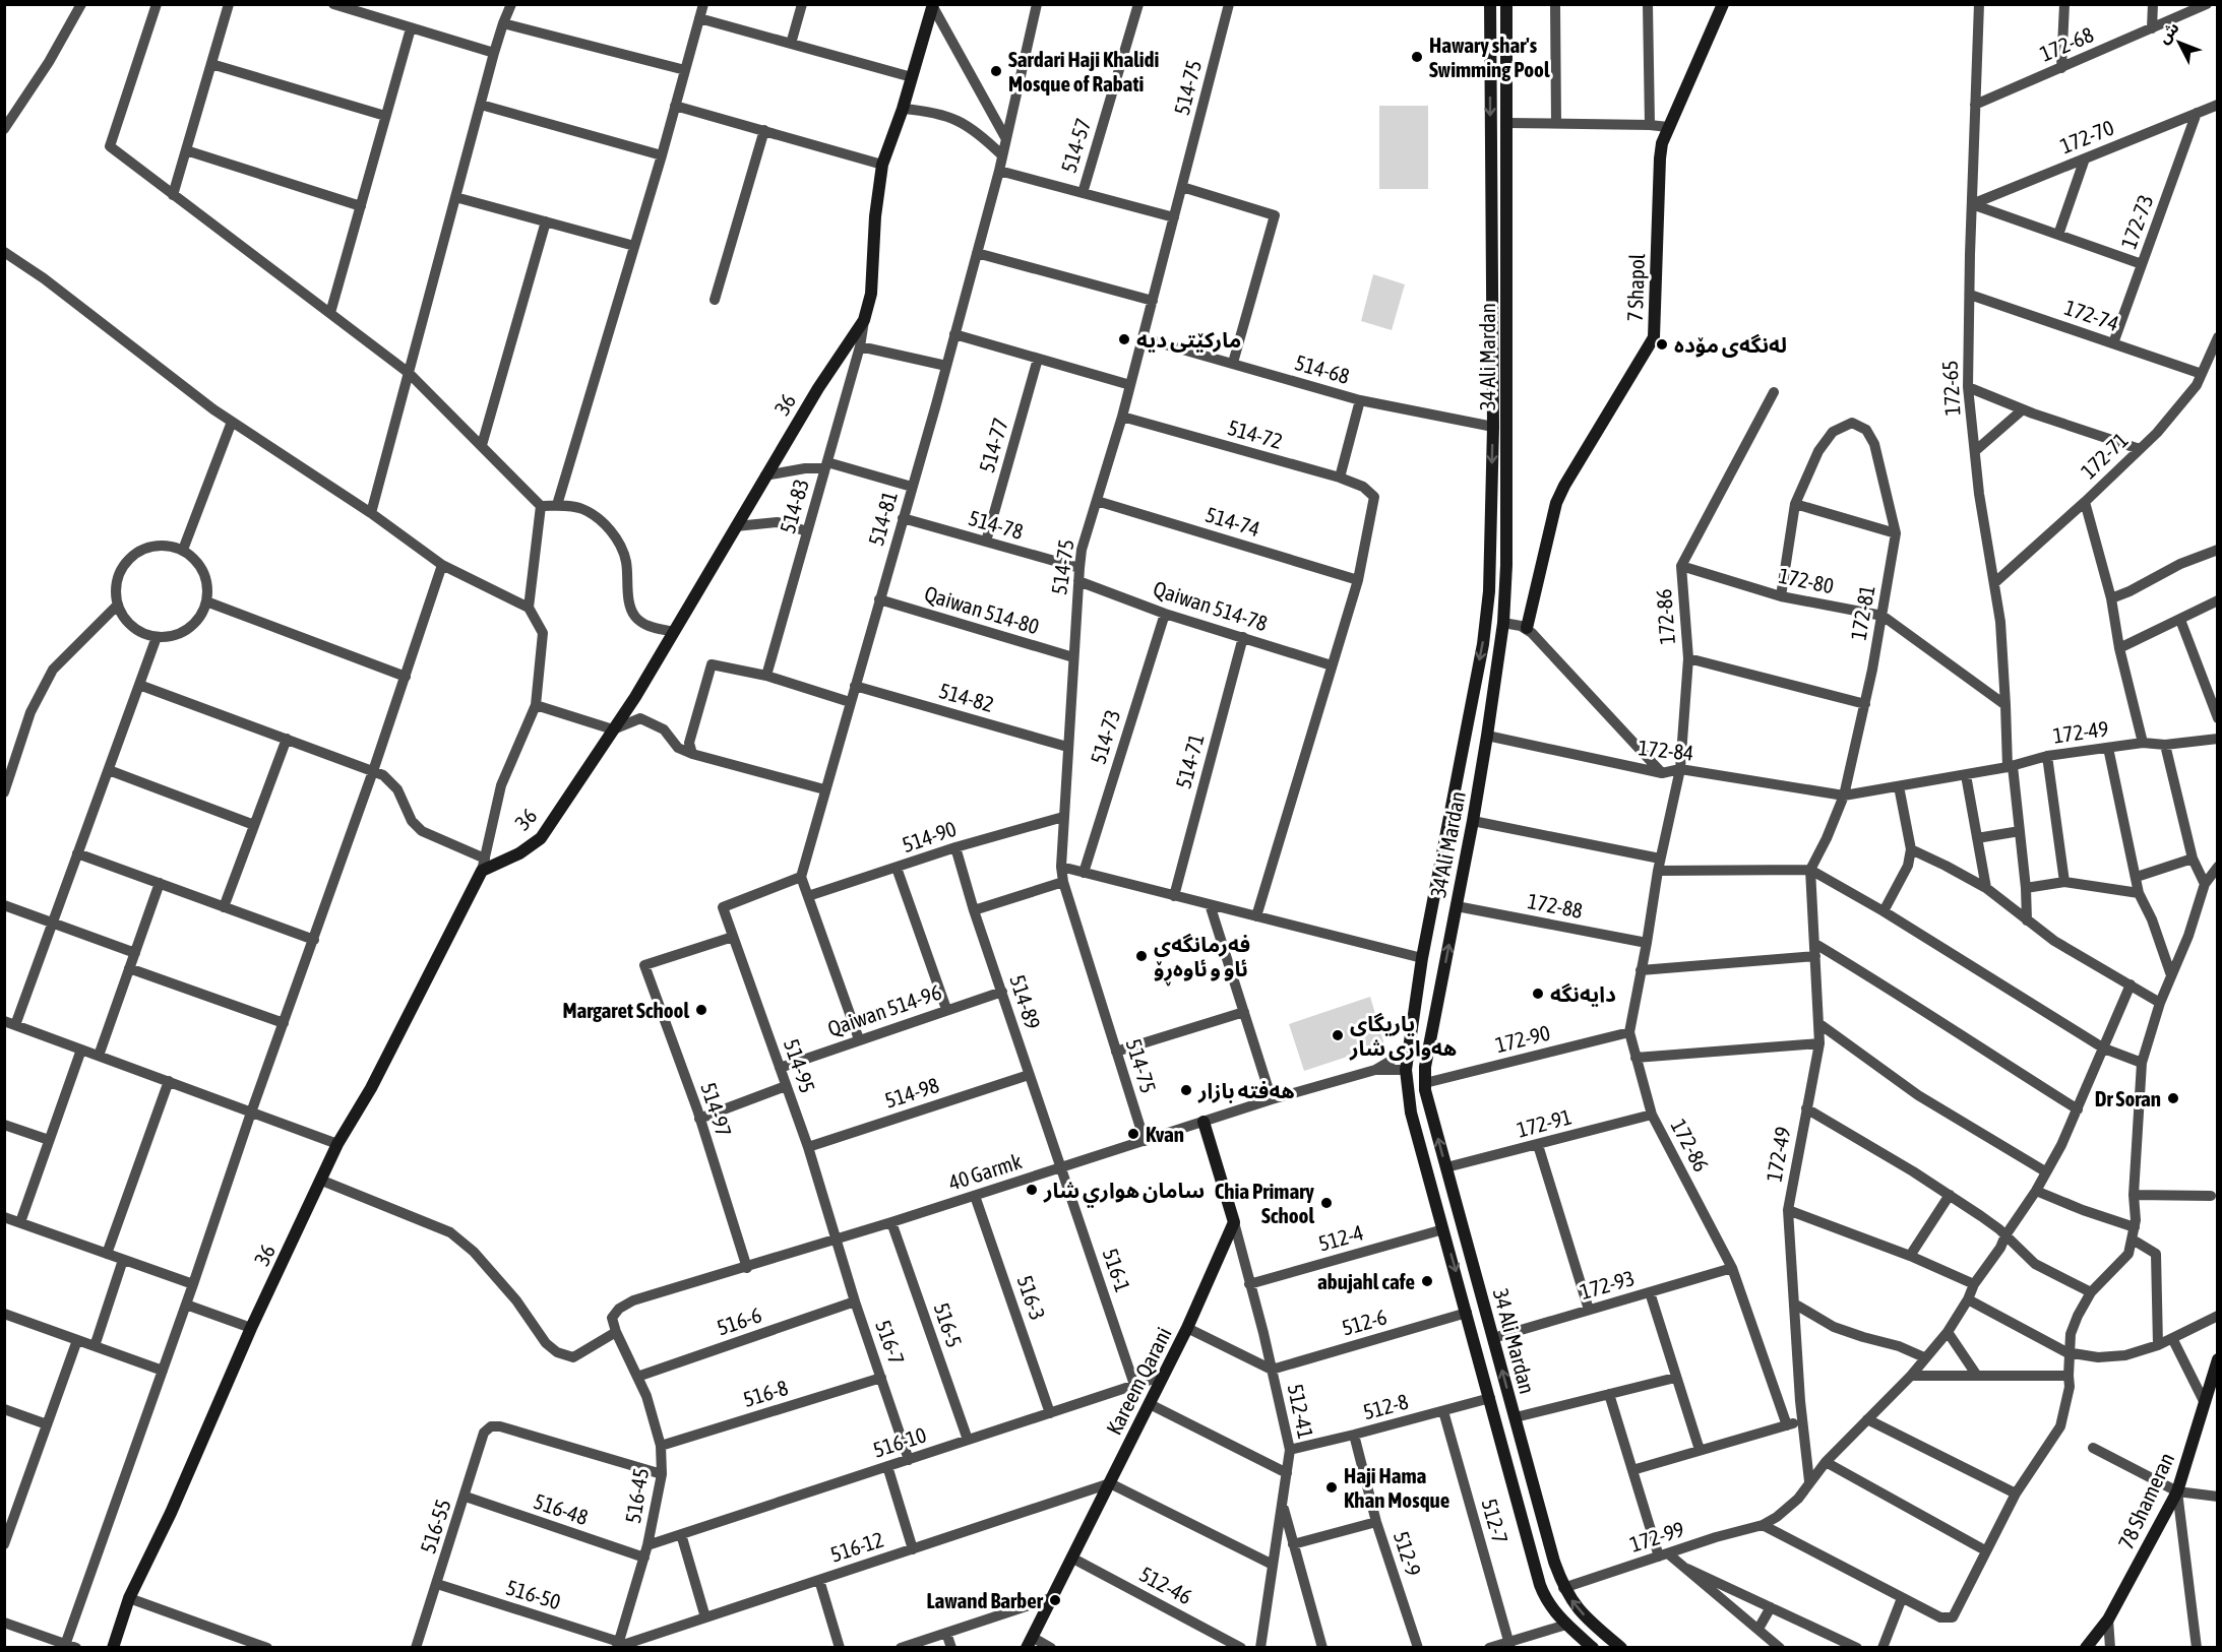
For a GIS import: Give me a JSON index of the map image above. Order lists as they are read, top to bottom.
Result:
{
  "streets": {
    "main road": [
      "7 Shapol",
      "34 Ali Mardan",
      "36",
      "Kareem Qarani",
      "78 Shameran"
    ],
    "street": [
      "172-68",
      "514-75",
      "172-70",
      "514-57",
      "172-73",
      "172-74",
      "514-68",
      "172-65",
      "514-72",
      "514-77",
      "172-71",
      "514-83",
      "514-81",
      "514-74",
      "514-78",
      "172-80",
      "Qaiwan 514-78",
      "Qaiwan 514-80",
      "172-81",
      "172-86",
      "514-82",
      "172-49",
      "514-73",
      "172-84",
      "514-71",
      "514-90",
      "172-88",
      "514-89",
      "Qaiwan 514-96",
      "172-90",
      "514-95",
      "514-98",
      "514-97",
      "172-91",
      "40 Garmk",
      "512-4",
      "516-1",
      "172-93",
      "516-3",
      "516-6",
      "512-6",
      "516-5",
      "516-7",
      "516-8",
      "512-8",
      "512-41",
      "516-10",
      "516-45",
      "516-48",
      "512-7",
      "516-55",
      "172-99",
      "516-12",
      "512-9",
      "512-46",
      "516-50"
    ]
  },
  "crossings": [
    ["172-68", "172-65"],
    ["514-75", "514-68"],
    ["514-75", "514-72"],
    ["514-75", "514-74"],
    ["514-75", "514-78"],
    ["514-75", "Qaiwan 514-78"],
    ["514-75", "Qaiwan 514-80"],
    ["514-75", "514-82"],
    ["514-75", "514-90"],
    ["514-75", "40 Garmk"],
    ["172-70", "172-73"],
    ["172-70", "172-65"],
    ["172-73", "172-74"],
    ["172-74", "172-65"],
    ["172-74", "172-71"],
    ["34 Ali Mardan", "514-68"],
    ["34 Ali Mardan", "172-84"],
    ["34 Ali Mardan", "172-88"],
    ["34 Ali Mardan", "172-90"],
    ["34 Ali Mardan", "172-91"],
    ["34 Ali Mardan", "40 Garmk"],
    ["34 Ali Mardan", "512-4"],
    ["34 Ali Mardan", "172-93"],
    ["34 Ali Mardan", "512-6"],
    ["34 Ali Mardan", "512-8"],
    ["34 Ali Mardan", "172-99"],
    ["172-65", "172-71"],
    ["172-65", "172-80"],
    ["172-65", "172-49"],
    ["36", "514-83"],
    ["514-72", "514-74"],
    ["514-77", "514-78"],
    ["514-81", "514-78"],
    ["514-81", "Qaiwan 514-80"],
    ["514-81", "514-82"],
    ["514-81", "514-95"],
    ["172-80", "172-81"],
    ["172-80", "172-86"],
    ["Qaiwan 514-78", "514-73"],
    ["Qaiwan 514-78", "514-71"],
    ["172-81", "172-49"],
    ["172-81", "172-84"],
    ["172-86", "172-84"],
    ["172-86", "172-88"],
    ["172-86", "172-90"],
    ["172-86", "172-91"],
    ["172-86", "172-93"],
    ["172-49", "172-84"],
    ["172-49", "172-99"],
    ["514-90", "514-89"],
    ["514-89", "Qaiwan 514-96"],
    ["514-89", "514-98"],
    ["514-89", "40 Garmk"],
    ["514-89", "516-1"],
    ["Qaiwan 514-96", "514-95"],
    ["514-95", "514-98"],
    ["514-95", "514-97"],
    ["514-95", "40 Garmk"],
    ["514-95", "516-7"],
    ["514-97", "40 Garmk"],
    ["40 Garmk", "516-1"],
    ["40 Garmk", "516-3"],
    ["40 Garmk", "516-5"],
    ["40 Garmk", "516-7"],
    ["40 Garmk", "516-45"],
    ["512-4", "512-41"],
    ["516-1", "516-10"],
    ["516-3", "516-10"],
    ["516-6", "516-7"],
    ["516-6", "516-45"],
    ["512-6", "512-41"],
    ["516-5", "516-10"],
    ["516-7", "516-8"],
    ["516-7", "516-10"],
    ["Kareem Qarani", "512-41"],
    ["Kareem Qarani", "516-10"],
    ["Kareem Qarani", "516-12"],
    ["Kareem Qarani", "512-46"],
    ["516-8", "516-45"],
    ["512-8", "512-41"],
    ["512-8", "512-7"],
    ["512-8", "512-9"],
    ["516-10", "516-45"],
    ["516-45", "516-48"],
    ["516-45", "516-55"],
    ["516-45", "516-12"],
    ["516-45", "516-50"],
    ["516-48", "516-55"],
    ["516-55", "516-50"],
    ["516-12", "516-50"]
  ],
  "places": [
    "Hawary shar's Swimming Pool",
    "Sardari Haji Khalidi Mosque of Rabati",
    "مارکێتی دیە",
    "لەنگەی مۆدە",
    "فەرمانگەی ئاو و ئاوەڕۆ",
    "دایەنگە",
    "Margaret School",
    "یاریگای هەواری شار",
    "هەفتە بازار",
    "Dr Soran",
    "Kvan",
    "سامان هواري شار",
    "Chia Primary School",
    "abujahl cafe",
    "Haji Hama Khan Mosque",
    "Lawand Barber"
  ],
  "north": "top left"
}
